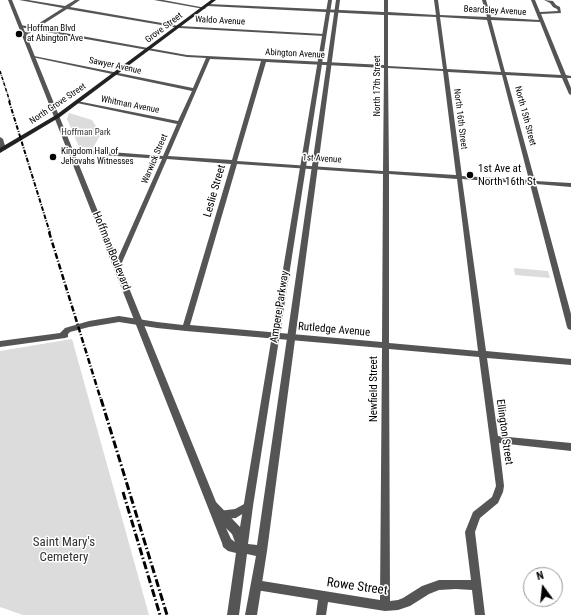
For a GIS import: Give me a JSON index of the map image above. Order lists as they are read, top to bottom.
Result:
{
  "streets": {
    "main road": ["Grove Street", "North Grove Street"],
    "street": [
      "Beardsley Avenue",
      "Waldo Avenue",
      "Abington Avenue",
      "Sawyer Avenue",
      "North 17th Street",
      "Whitman Avenue",
      "North 15th Street",
      "North 16th Street",
      "Warwick Street",
      "1st Avenue",
      "Leslie Street",
      "Hoffman Boulevard",
      "Ampere Parkway",
      "Rutledge Avenue",
      "Newfield Street",
      "Ellington Street",
      "Rowe Street"
    ]
  },
  "crossings": [
    ["Beardsley Avenue", "Grove Street"],
    ["Beardsley Avenue", "North 17th Street"],
    ["Beardsley Avenue", "North 15th Street"],
    ["Beardsley Avenue", "North 16th Street"],
    ["Beardsley Avenue", "Ampere Parkway"],
    ["Waldo Avenue", "Grove Street"],
    ["Waldo Avenue", "Ampere Parkway"],
    ["Grove Street", "Abington Avenue"],
    ["Grove Street", "North Grove Street"],
    ["Abington Avenue", "North 17th Street"],
    ["Abington Avenue", "North 15th Street"],
    ["Abington Avenue", "North 16th Street"],
    ["Abington Avenue", "Warwick Street"],
    ["Abington Avenue", "Leslie Street"],
    ["Abington Avenue", "Hoffman Boulevard"],
    ["Abington Avenue", "Ampere Parkway"],
    ["Sawyer Avenue", "North Grove Street"],
    ["Sawyer Avenue", "Warwick Street"],
    ["Sawyer Avenue", "Hoffman Boulevard"],
    ["North 17th Street", "1st Avenue"],
    ["North 17th Street", "Newfield Street"],
    ["North Grove Street", "Whitman Avenue"],
    ["North Grove Street", "Hoffman Boulevard"],
    ["Whitman Avenue", "Warwick Street"],
    ["North 15th Street", "1st Avenue"],
    ["North 16th Street", "1st Avenue"],
    ["North 16th Street", "Ellington Street"],
    ["Warwick Street", "1st Avenue"],
    ["Warwick Street", "Hoffman Boulevard"],
    ["1st Avenue", "Leslie Street"],
    ["1st Avenue", "Hoffman Boulevard"],
    ["1st Avenue", "Ampere Parkway"],
    ["1st Avenue", "Newfield Street"],
    ["Leslie Street", "Rutledge Avenue"],
    ["Hoffman Boulevard", "Ampere Parkway"],
    ["Hoffman Boulevard", "Rutledge Avenue"],
    ["Ampere Parkway", "Rutledge Avenue"],
    ["Ampere Parkway", "Rowe Street"],
    ["Rutledge Avenue", "Newfield Street"],
    ["Rutledge Avenue", "Ellington Street"],
    ["Newfield Street", "Rowe Street"],
    ["Ellington Street", "Rowe Street"]
  ],
  "parks": ["Hoffman Park", "Saint Mary's Cemetery"],
  "places": ["Hoffman Blvd at Abington Ave", "Kingdom Hall of Jehovahs Witnesses", "1st Ave at North 16th St"],
  "north": "top"
}
